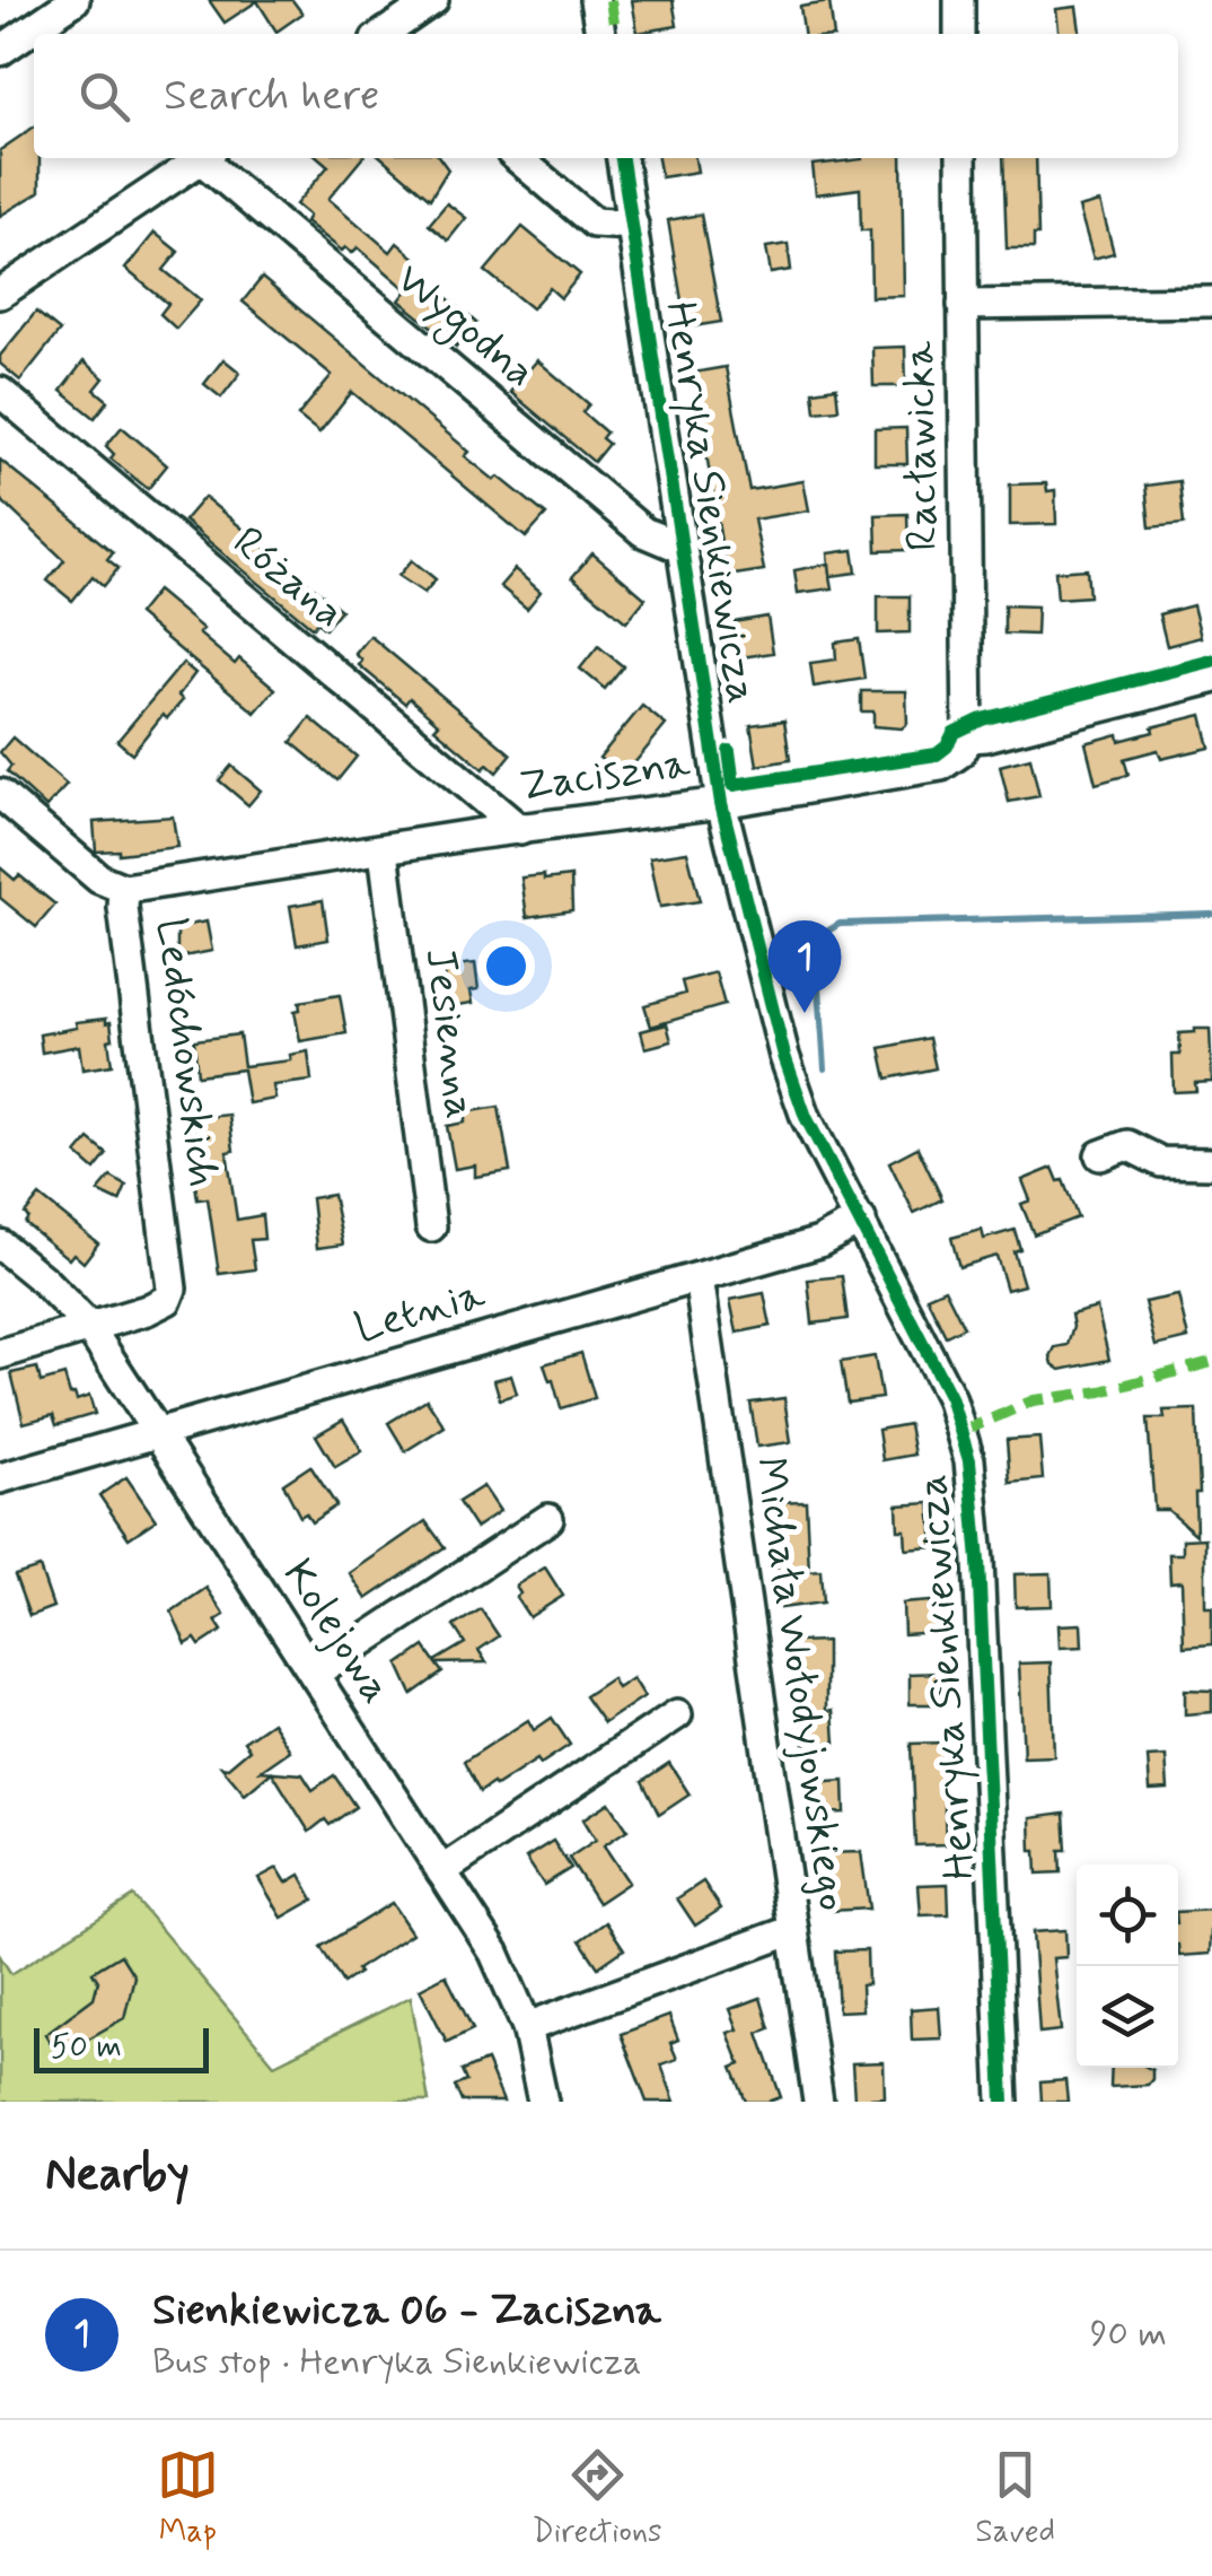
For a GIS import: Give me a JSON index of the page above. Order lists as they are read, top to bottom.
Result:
{
  "streets": {
    "street": [
      "Wygodna",
      "Racławicka",
      "Henryka Sienkiewicza",
      "Różana",
      "Zaciszna",
      "Jesienna",
      "Ledóchowskich",
      "Letnia",
      "Kolejowa",
      "Michała Wołodyjowskiego"
    ]
  },
  "crossings": [
    ["Wygodna", "Henryka Sienkiewicza"],
    ["Racławicka", "Zaciszna"],
    ["Henryka Sienkiewicza", "Zaciszna"],
    ["Henryka Sienkiewicza", "Letnia"],
    ["Różana", "Zaciszna"],
    ["Zaciszna", "Jesienna"],
    ["Zaciszna", "Ledóchowskich"],
    ["Ledóchowskich", "Kolejowa"],
    ["Letnia", "Kolejowa"],
    ["Letnia", "Michała Wołodyjowskiego"]
  ],
  "scale_bar": "50 m",
  "page": {
    "search": "Search here",
    "pins": "1",
    "scale": "50 m",
    "heading": "Nearby",
    "list": [
      {
        "mark": "1",
        "name": "Sienkiewicza 06 - Zaciszna",
        "note": "Bus stop · Henryka Sienkiewicza",
        "value": "90 m"
      }
    ],
    "nav": ["Map", "Directions", "Saved"]
  }
}
